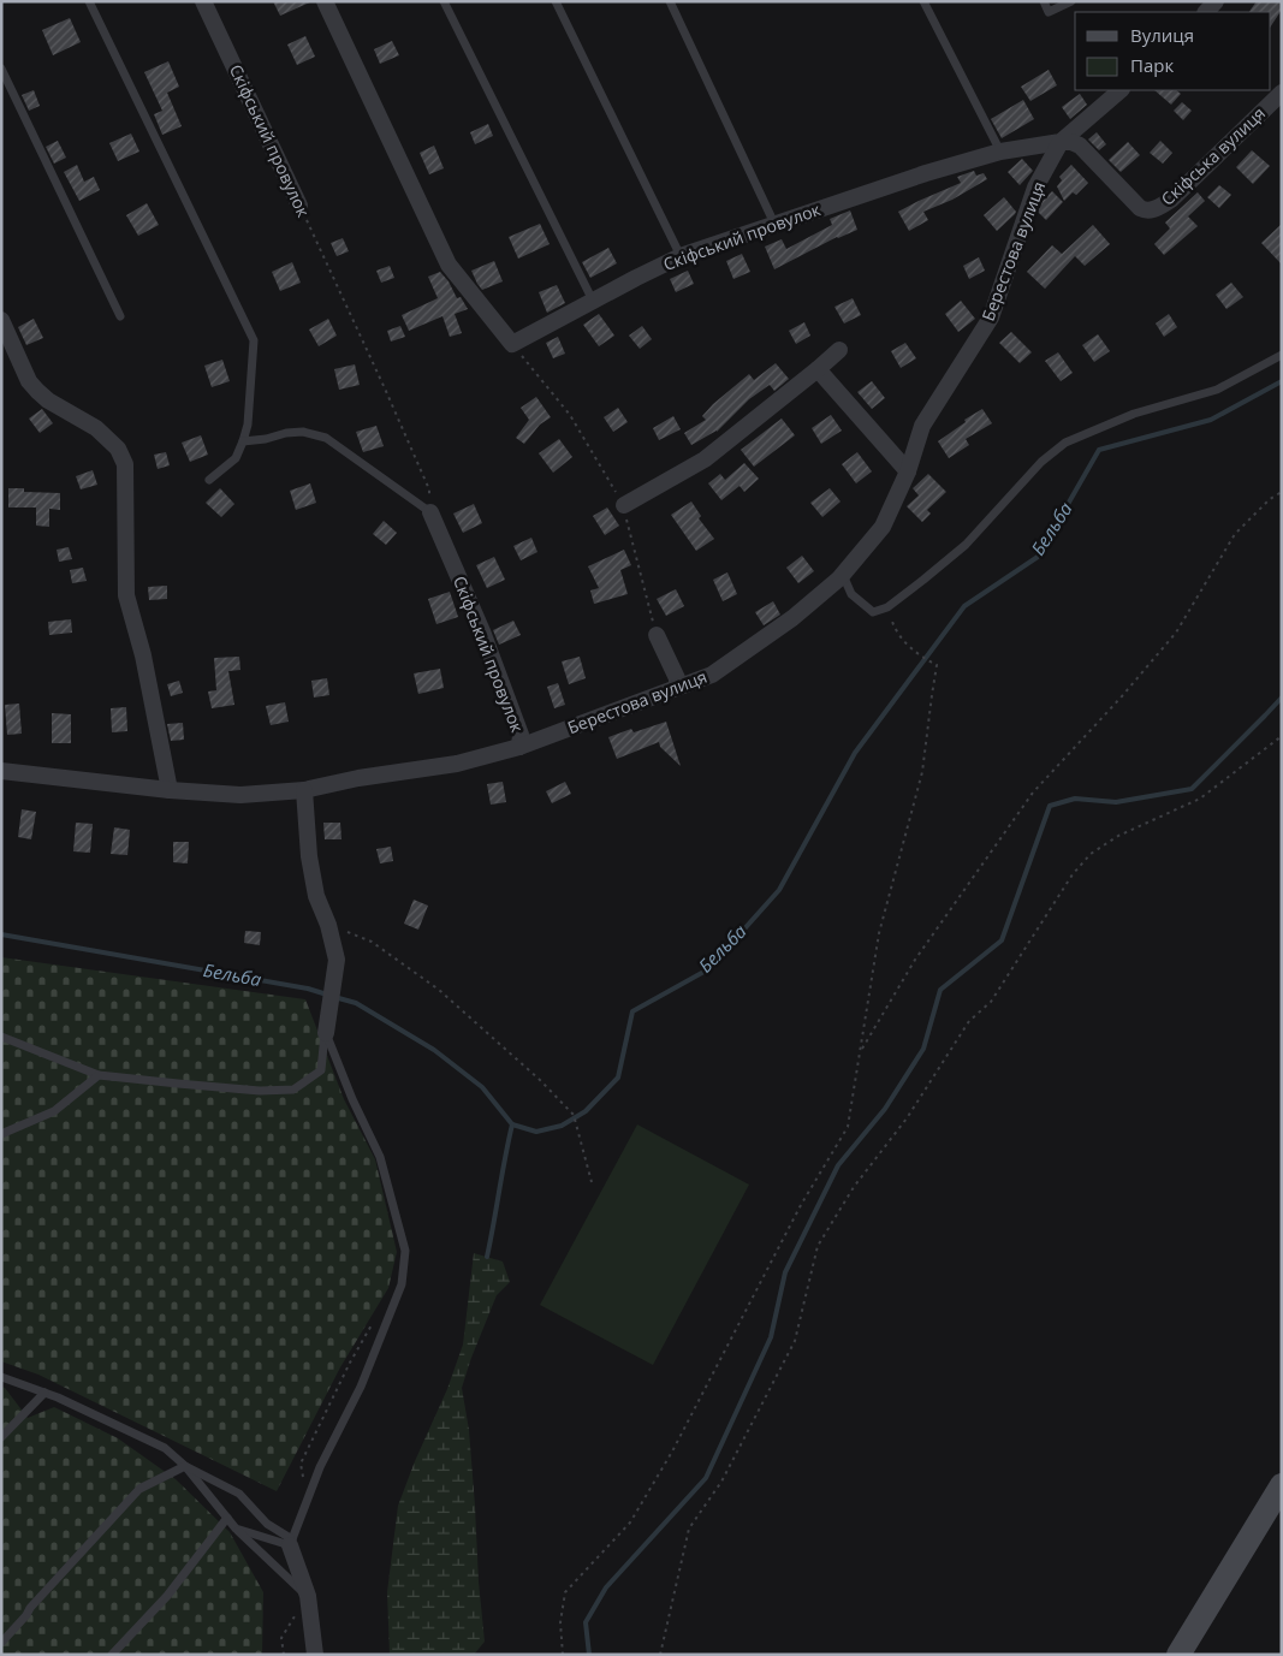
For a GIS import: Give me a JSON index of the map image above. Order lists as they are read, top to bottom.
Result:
{
  "streets": {
    "street": ["Скіфський провулок", "Скіфська вулиця", "Берестова вулиця"]
  },
  "crossings": [
    ["Скіфський провулок", "Скіфська вулиця"],
    ["Скіфський провулок", "Берестова вулиця"],
    ["Скіфська вулиця", "Берестова вулиця"]
  ],
  "water": ["Бельба"],
  "legend": ["Вулиця", "Парк"]
}
